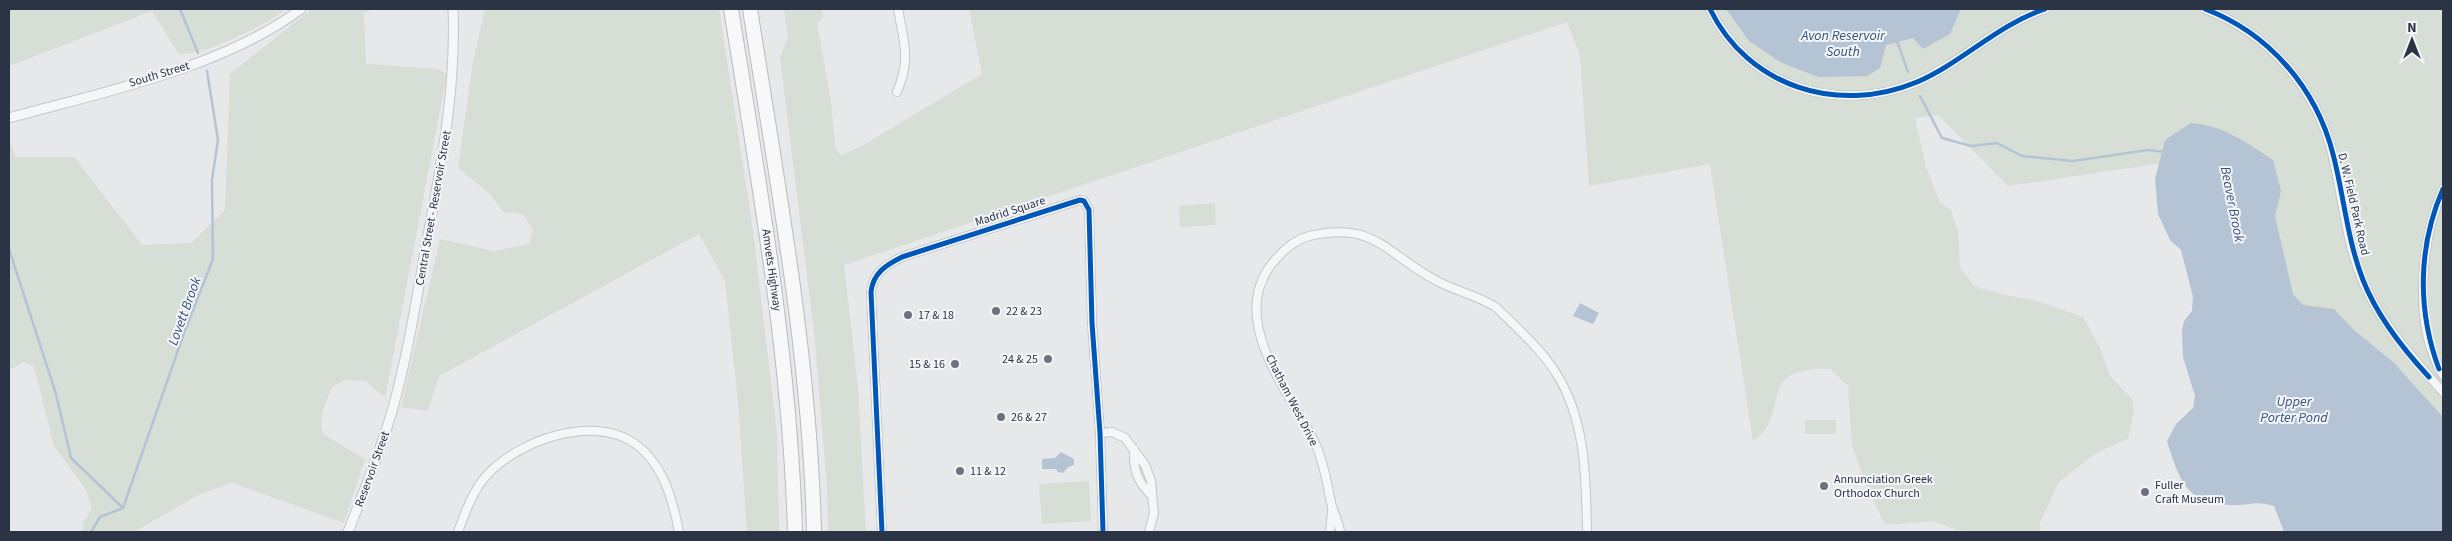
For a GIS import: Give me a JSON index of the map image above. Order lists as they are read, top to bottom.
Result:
{
  "streets": {
    "highway": ["Amvets Highway"],
    "street": [
      "South Street",
      "D. W. Field Park Road",
      "Central Street - Reservoir Street",
      "Madrid Square",
      "Chatham West Drive",
      "Reservoir Street"
    ]
  },
  "crossings": [
    ["Central Street - Reservoir Street", "Reservoir Street"]
  ],
  "water": [
    "Avon Reservoir South",
    "Beaver Brook",
    "Lovett Brook",
    "Upper Porter Pond"
  ],
  "places": [
    "22 & 23",
    "17 & 18",
    "24 & 25",
    "15 & 16",
    "26 & 27",
    "11 & 12",
    "Annunciation Greek Orthodox Church",
    "Fuller Craft Museum"
  ],
  "north": "top"
}
